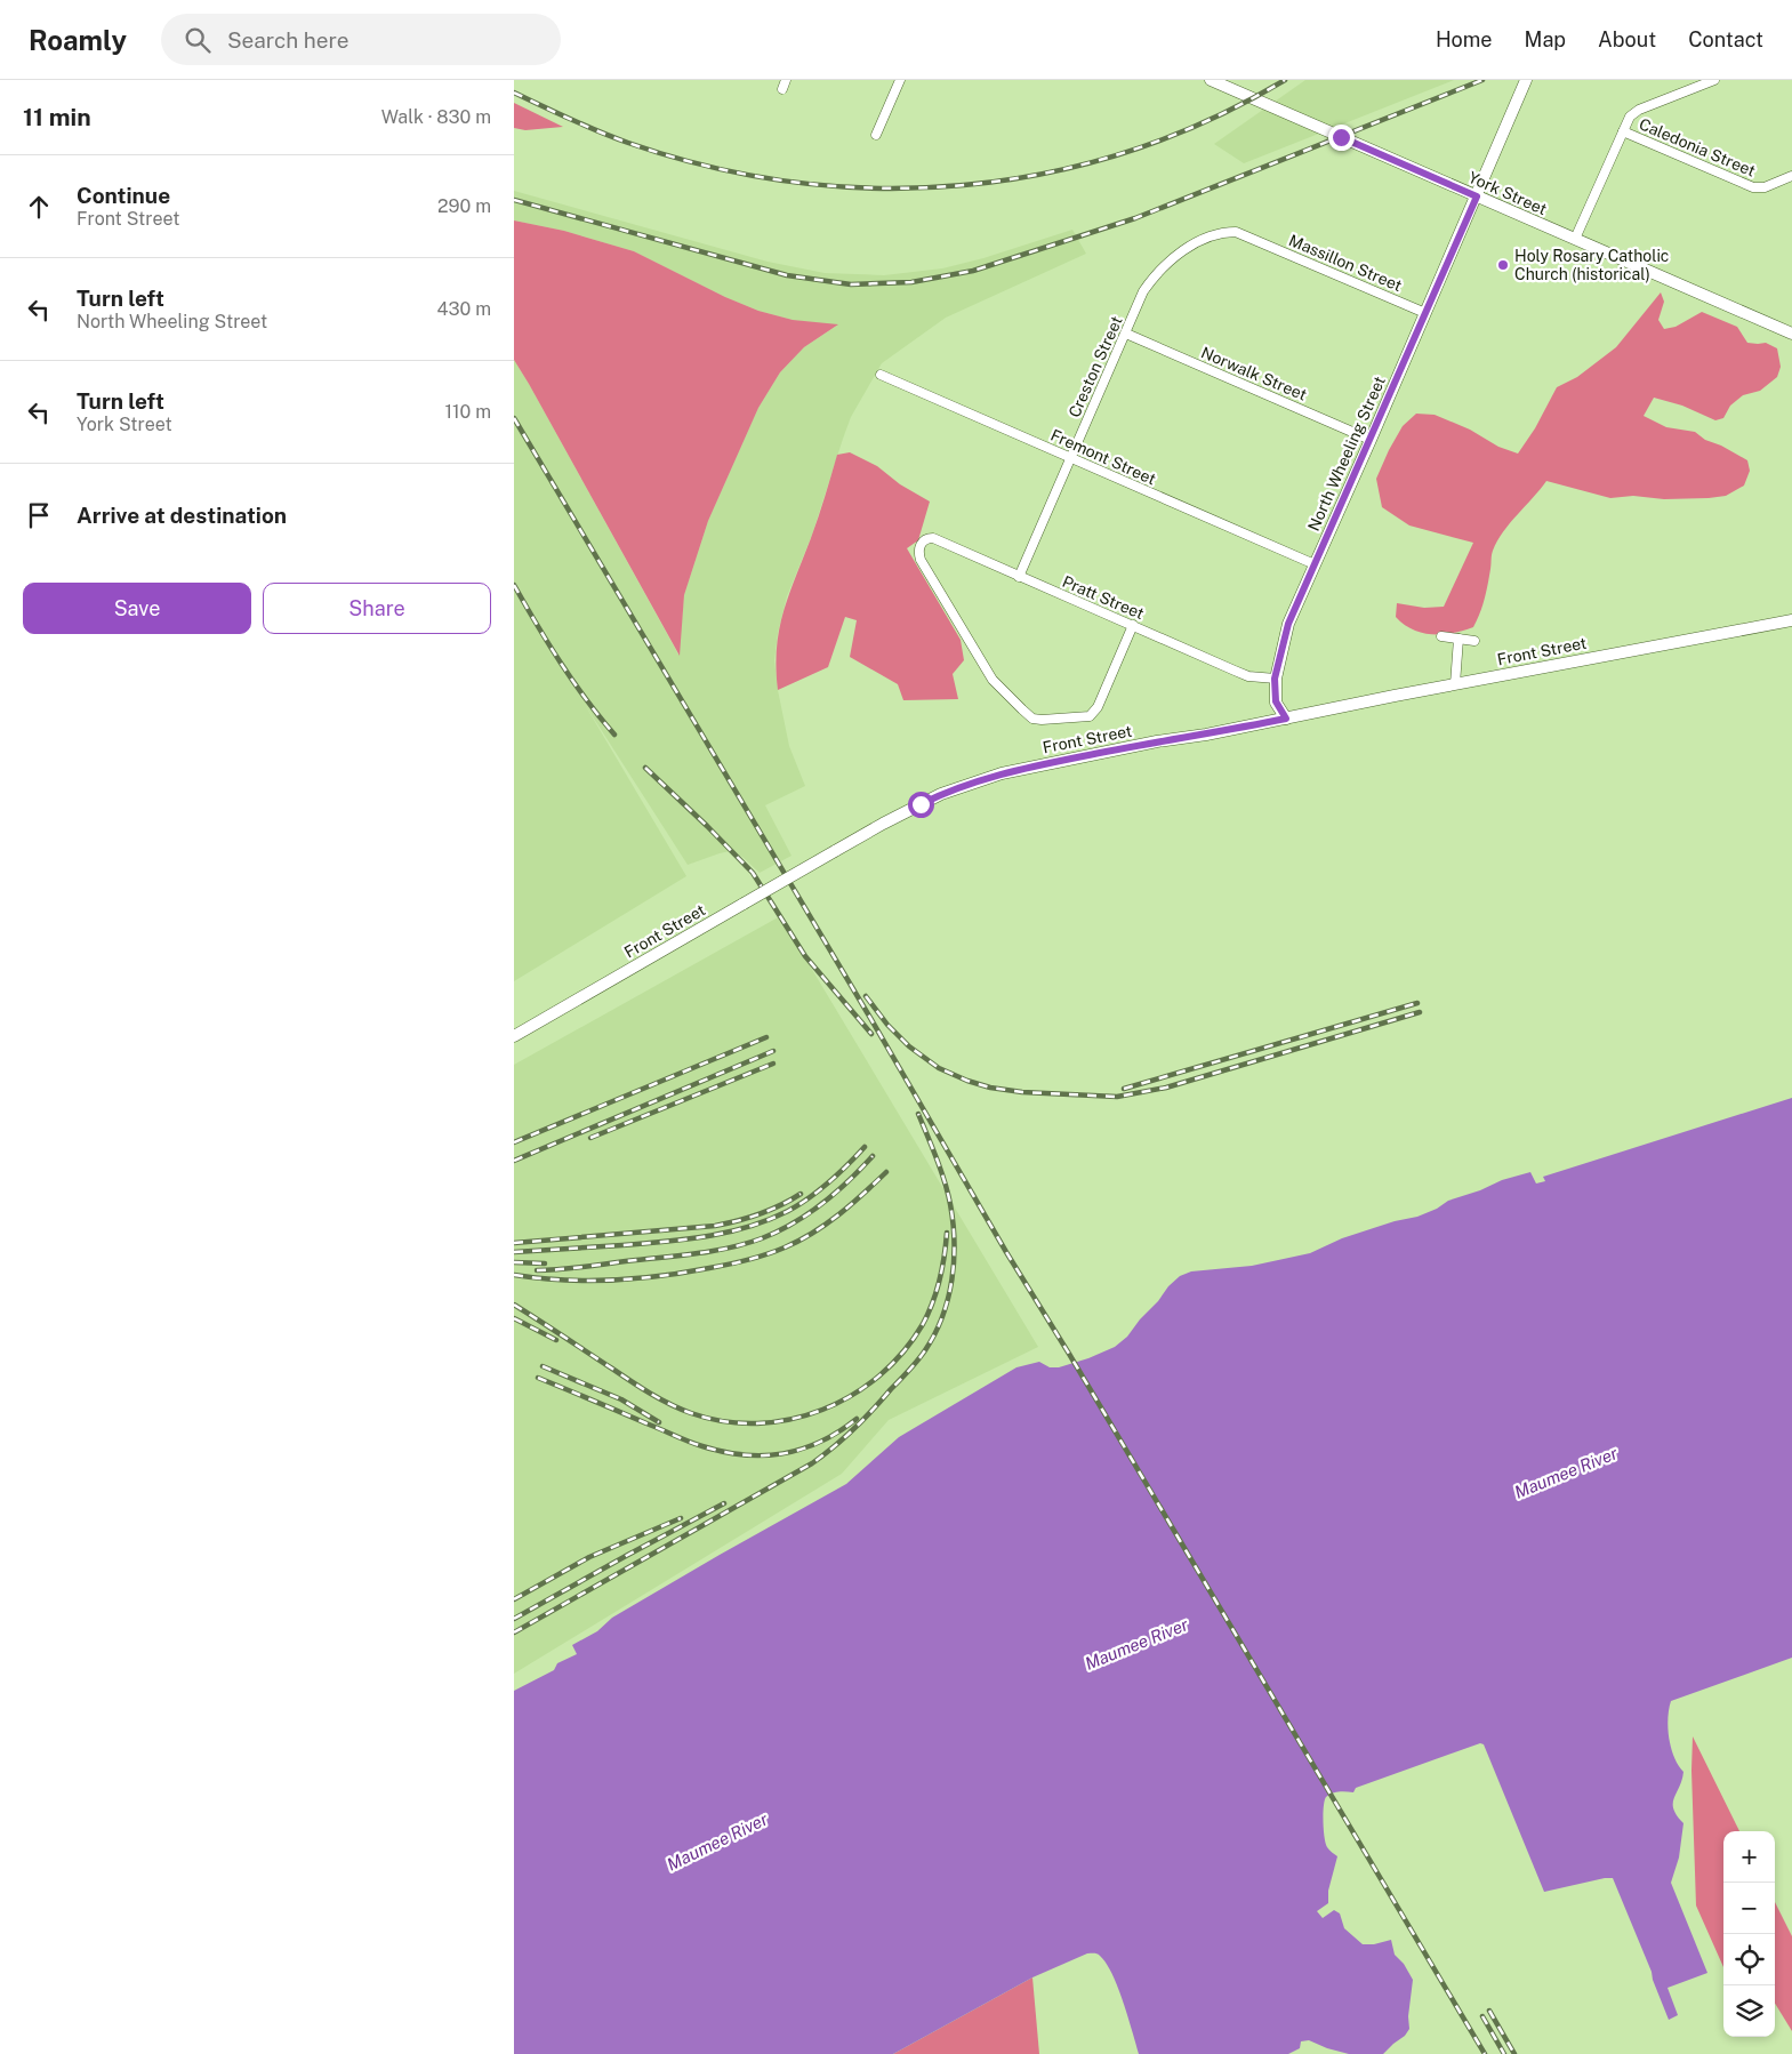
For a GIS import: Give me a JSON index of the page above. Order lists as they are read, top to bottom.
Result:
{
  "streets": {
    "street": [
      "Caledonia Street",
      "York Street",
      "Massillon Street",
      "Creston Street",
      "Norwalk Street",
      "North Wheeling Street",
      "Fremont Street",
      "Pratt Street",
      "Front Street"
    ]
  },
  "crossings": [
    ["York Street", "North Wheeling Street"],
    ["Massillon Street", "Creston Street"],
    ["Massillon Street", "North Wheeling Street"],
    ["Creston Street", "Norwalk Street"],
    ["Creston Street", "Fremont Street"],
    ["Creston Street", "Pratt Street"],
    ["Norwalk Street", "North Wheeling Street"],
    ["North Wheeling Street", "Fremont Street"],
    ["North Wheeling Street", "Pratt Street"],
    ["North Wheeling Street", "Front Street"]
  ],
  "water": ["Maumee River"],
  "places": ["Holy Rosary Catholic Church (historical)"],
  "page": {
    "header": "Roamly",
    "search": "Search here",
    "nav": [
      "Home",
      "Map",
      "About",
      "Contact"
    ],
    "heading": ["11 min", "Walk · 830 m"],
    "list": [
      ["Continue", "Front Street", "290 m"],
      ["Turn left", "North Wheeling Street", "430 m"],
      ["Turn left", "York Street", "110 m"],
      "Arrive at destination"
    ],
    "buttons": ["Save", "Share"],
    "map_buttons": ["+", "−"]
  }
}
